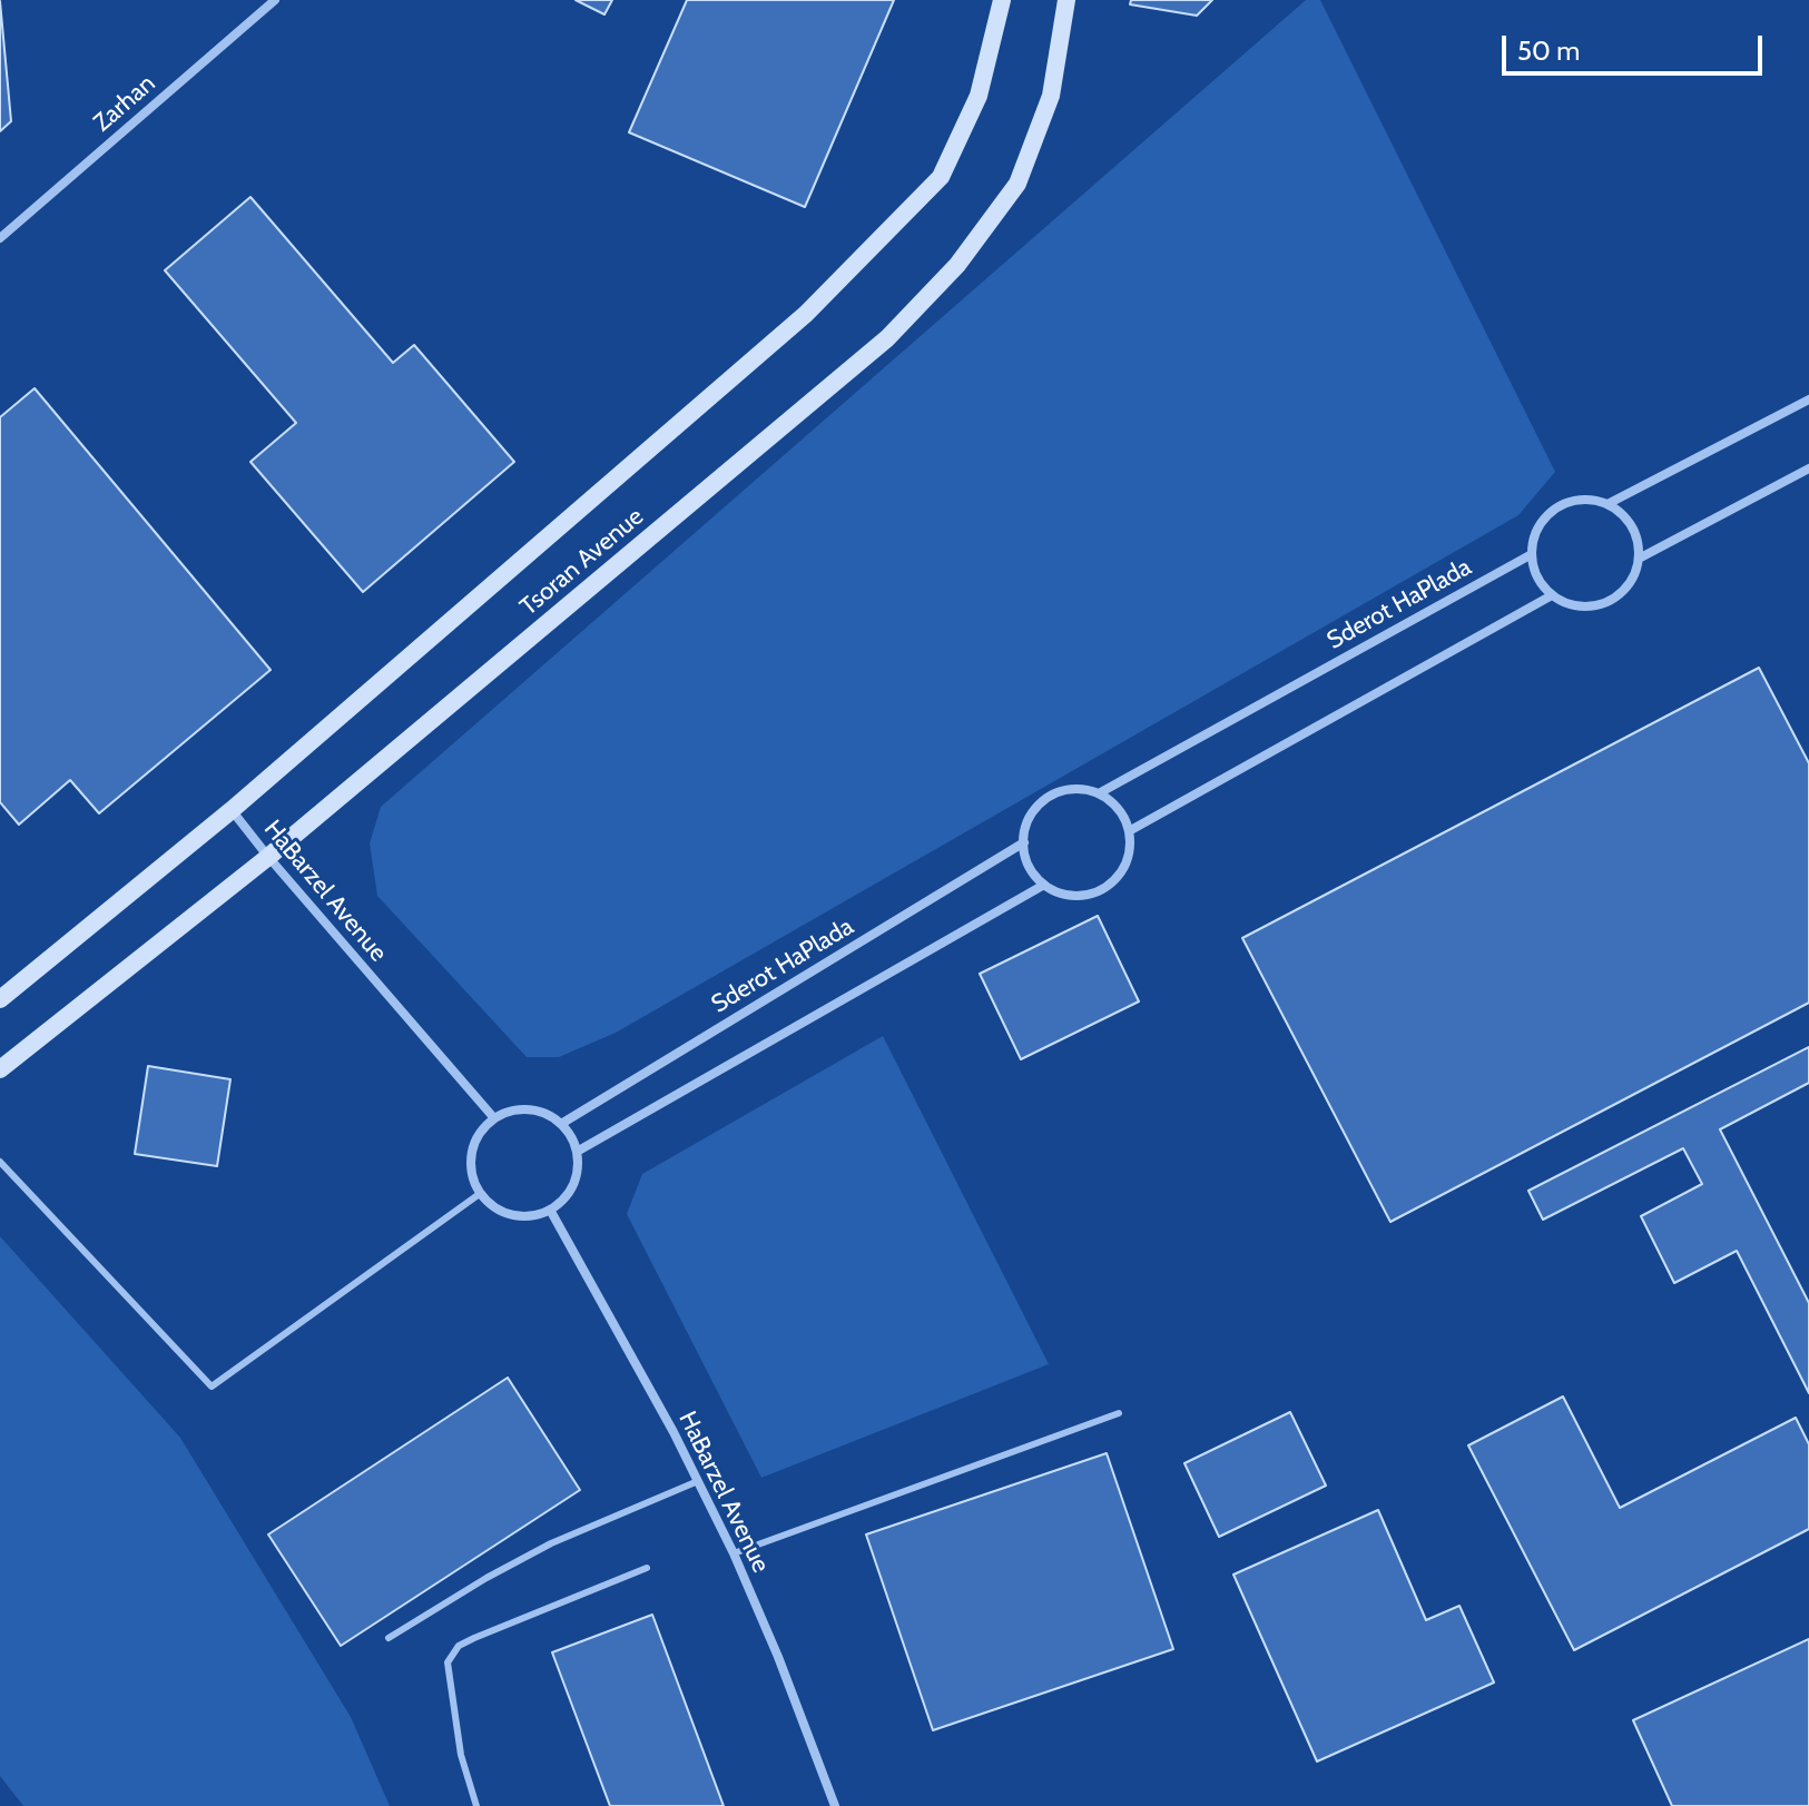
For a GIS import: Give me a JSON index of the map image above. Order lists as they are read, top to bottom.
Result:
{
  "streets": {
    "street": [
      "Zarhan",
      "Tsoran Avenue",
      "Sderot HaPlada",
      "HaBarzel Avenue"
    ]
  },
  "crossings": [
    ["Tsoran Avenue", "HaBarzel Avenue"],
    ["Sderot HaPlada", "HaBarzel Avenue"]
  ],
  "scale_bar": "50 m"
}
